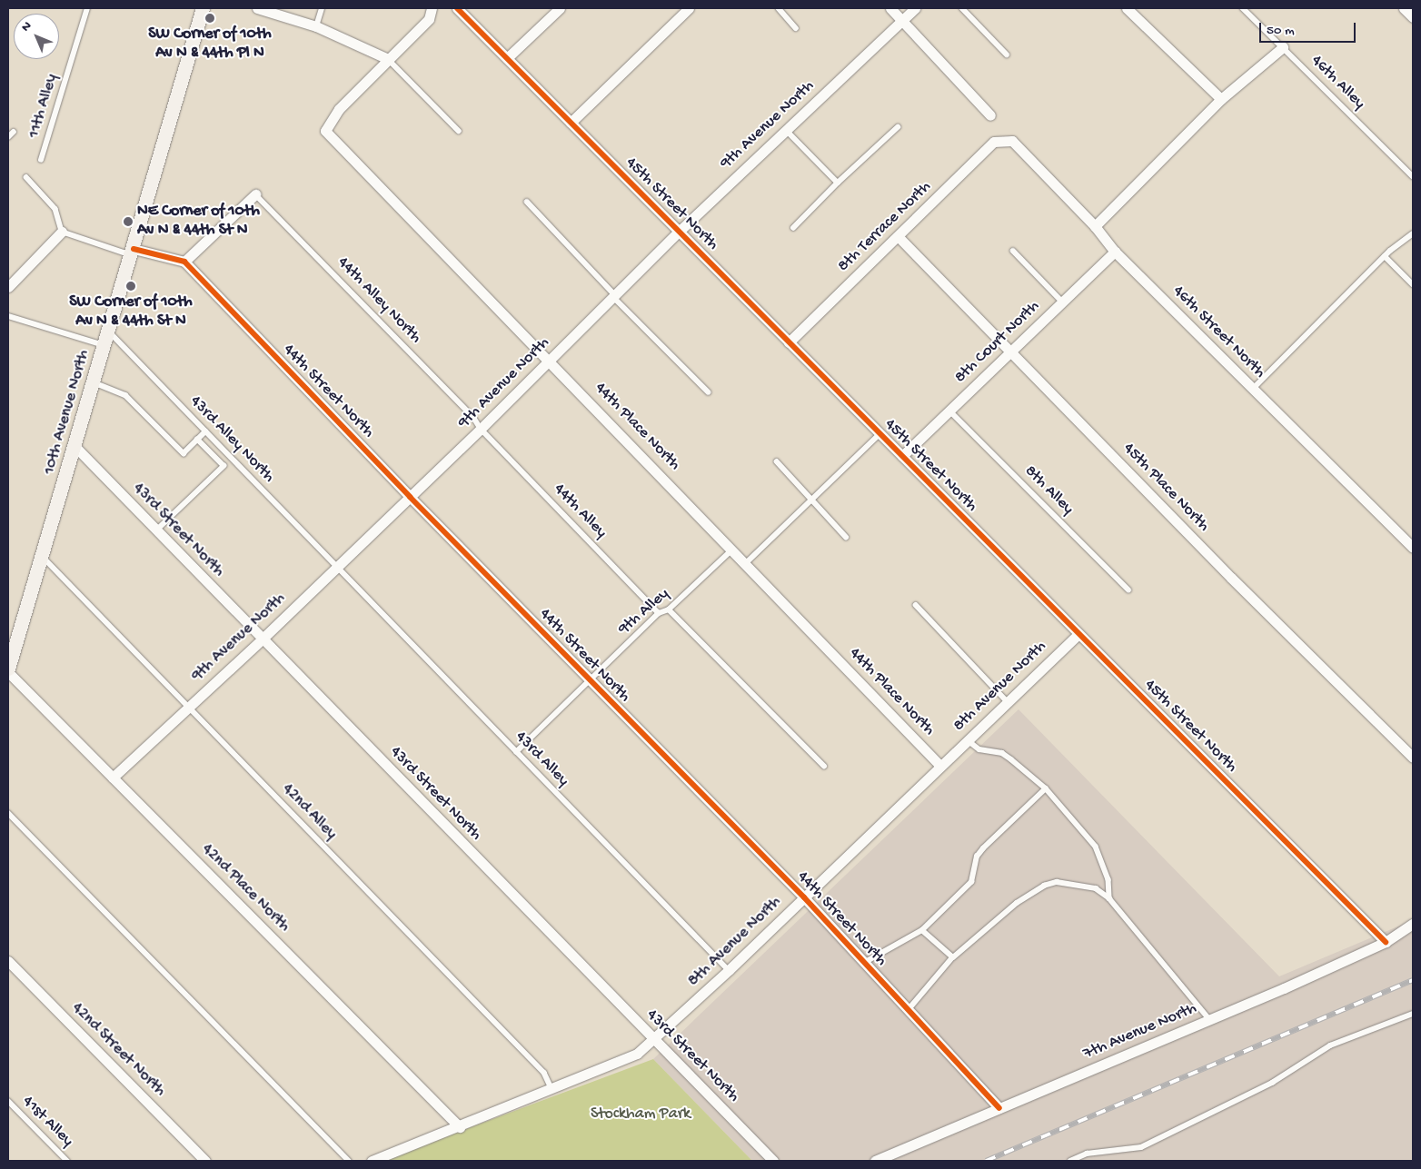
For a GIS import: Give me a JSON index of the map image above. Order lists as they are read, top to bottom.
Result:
{
  "streets": {
    "street": [
      "9th Avenue North",
      "45th Street North",
      "8th Terrace North",
      "46th Street North",
      "8th Court North",
      "44th Street North",
      "10th Avenue North",
      "44th Place North",
      "45th Place North",
      "43rd Street North",
      "8th Avenue North",
      "42nd Place North",
      "7th Avenue North",
      "42nd Street North"
    ],
    "lane": [
      "46th Alley",
      "11th Alley",
      "44th Alley North",
      "43rd Alley North",
      "8th Alley",
      "44th Alley",
      "9th Alley",
      "43rd Alley",
      "42nd Alley",
      "41st Alley"
    ]
  },
  "crossings": [
    ["9th Avenue North", "45th Street North"],
    ["9th Avenue North", "44th Alley North"],
    ["9th Avenue North", "44th Street North"],
    ["9th Avenue North", "44th Place North"],
    ["9th Avenue North", "43rd Alley North"],
    ["9th Avenue North", "44th Alley"],
    ["9th Avenue North", "43rd Street North"],
    ["9th Avenue North", "43rd Alley"],
    ["9th Avenue North", "42nd Alley"],
    ["9th Avenue North", "42nd Place North"],
    ["45th Street North", "8th Terrace North"],
    ["45th Street North", "8th Court North"],
    ["45th Street North", "8th Avenue North"],
    ["45th Street North", "7th Avenue North"],
    ["8th Terrace North", "46th Street North"],
    ["8th Terrace North", "45th Place North"],
    ["44th Alley North", "44th Alley"],
    ["46th Street North", "8th Court North"],
    ["8th Court North", "45th Place North"],
    ["8th Court North", "8th Alley"],
    ["44th Street North", "9th Alley"],
    ["44th Street North", "8th Avenue North"],
    ["44th Street North", "7th Avenue North"],
    ["10th Avenue North", "43rd Alley North"],
    ["10th Avenue North", "43rd Street North"],
    ["10th Avenue North", "42nd Alley"],
    ["44th Place North", "9th Alley"],
    ["44th Place North", "8th Avenue North"],
    ["43rd Alley North", "43rd Alley"],
    ["44th Alley", "9th Alley"],
    ["43rd Street North", "8th Avenue North"],
    ["9th Alley", "43rd Alley"],
    ["8th Avenue North", "43rd Alley"],
    ["8th Avenue North", "42nd Alley"],
    ["8th Avenue North", "42nd Place North"]
  ],
  "parks": ["Stockham Park"],
  "places": ["SW Corner of 10th Av N & 44th Pl N", "NE Corner of 10th Av N & 44th St N", "SW Corner of 10th Av N & 44th St N"],
  "scale_bar": "50 m",
  "north": "top left"
}
